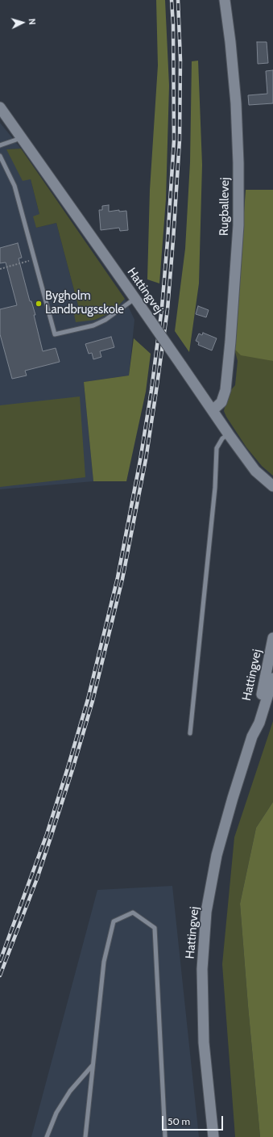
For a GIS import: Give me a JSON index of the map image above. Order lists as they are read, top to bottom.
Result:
{
  "streets": {
    "street": ["Rugballevej", "Hattingvej"]
  },
  "crossings": [
    ["Rugballevej", "Hattingvej"]
  ],
  "places": ["Bygholm Landbrugsskole"],
  "scale_bar": "50 m",
  "north": "right"
}
